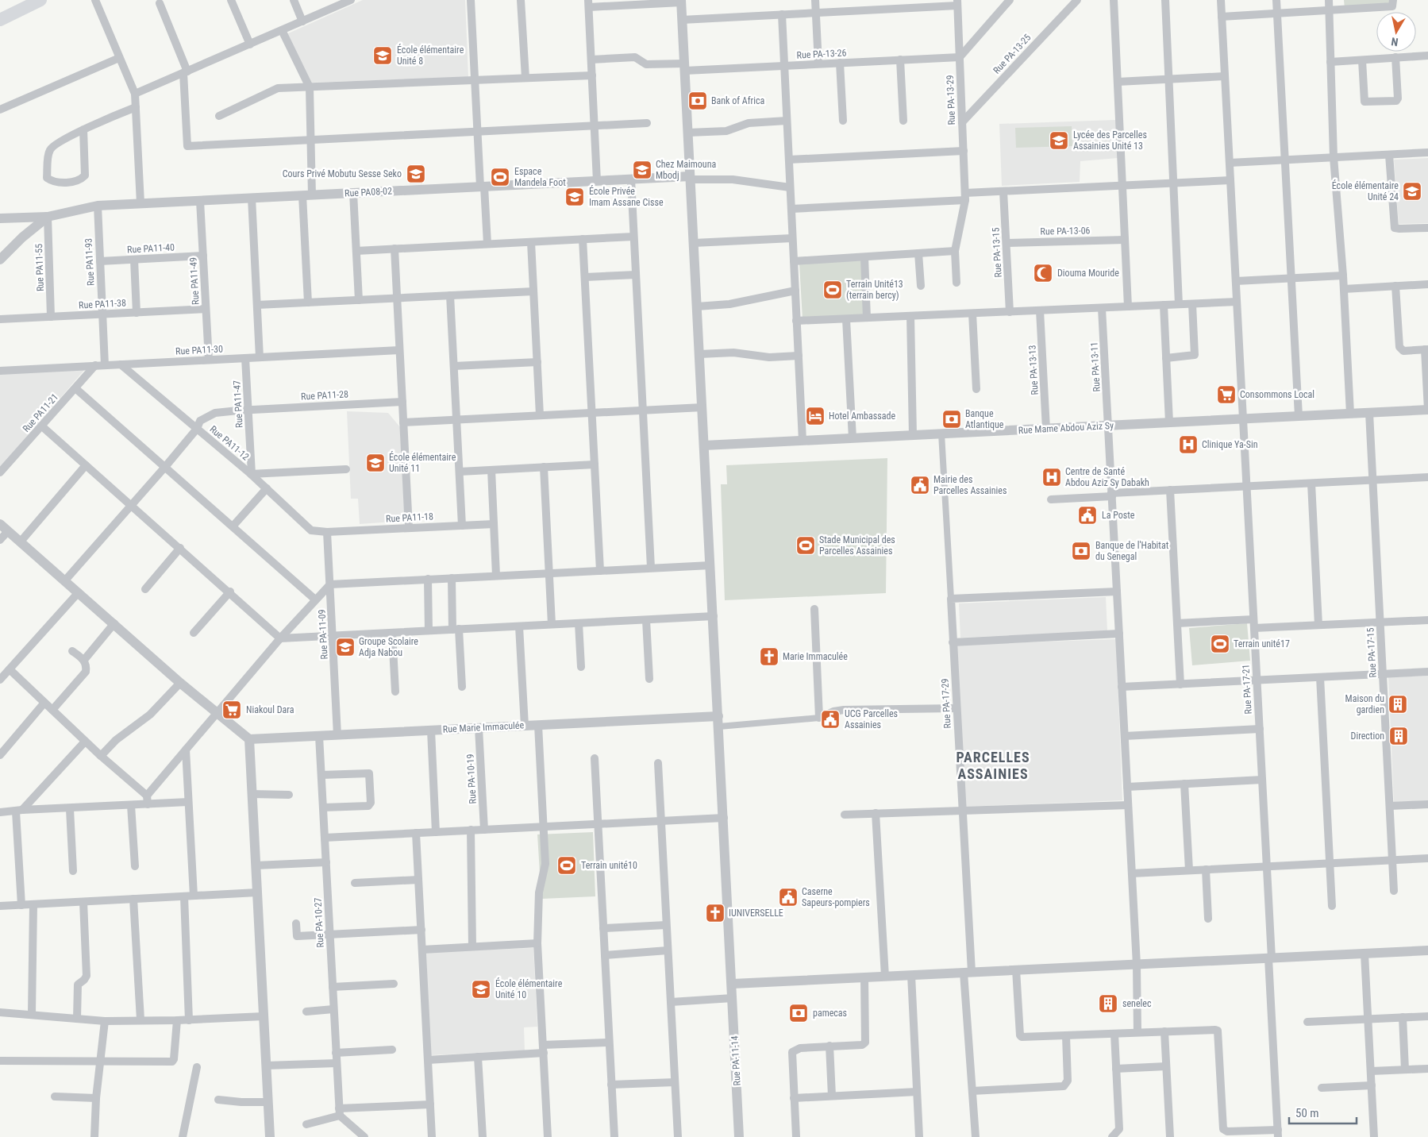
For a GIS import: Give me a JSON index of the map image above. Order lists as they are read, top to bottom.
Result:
{
  "streets": {
    "street": [
      "Rue PA-13-26",
      "Rue PA-13-25",
      "Rue PA-13-29",
      "Rue PA08-02",
      "Rue PA-13-06",
      "Rue PA11-40",
      "Rue PA-13-15",
      "Rue PA11-93",
      "Rue PA11-55",
      "Rue PA11-49",
      "Rue PA11-38",
      "Rue PA11-30",
      "Rue PA-13-11",
      "Rue PA-13-13",
      "Rue PA11-28",
      "Rue PA11-47",
      "Rue PA11-21",
      "Rue Mame Abdou Aziz Sy",
      "Rue PA11-12",
      "Rue PA11-18",
      "Rue PA-11-09",
      "Rue PA-17-15",
      "Rue PA-17-21",
      "Rue PA-17-29",
      "Rue Marie Immaculée",
      "Rue PA-10-19",
      "Rue PA-10-27",
      "Rue PA-11-14"
    ]
  },
  "crossings": [
    ["Rue PA-13-26", "Rue PA-13-29"],
    ["Rue PA-13-26", "Rue PA-11-14"],
    ["Rue PA-13-25", "Rue PA-13-29"],
    ["Rue PA08-02", "Rue PA11-93"],
    ["Rue PA08-02", "Rue PA11-55"],
    ["Rue PA08-02", "Rue PA11-49"],
    ["Rue PA08-02", "Rue PA-11-14"],
    ["Rue PA-13-06", "Rue PA-13-15"],
    ["Rue PA11-40", "Rue PA11-93"],
    ["Rue PA11-40", "Rue PA11-49"],
    ["Rue PA11-93", "Rue PA11-38"],
    ["Rue PA11-93", "Rue PA11-30"],
    ["Rue PA11-55", "Rue PA11-38"],
    ["Rue PA11-49", "Rue PA11-38"],
    ["Rue PA11-49", "Rue PA11-30"],
    ["Rue PA11-30", "Rue PA11-47"],
    ["Rue PA11-30", "Rue PA11-21"],
    ["Rue PA11-30", "Rue PA11-12"],
    ["Rue PA-13-11", "Rue Mame Abdou Aziz Sy"],
    ["Rue PA-13-13", "Rue Mame Abdou Aziz Sy"],
    ["Rue PA11-28", "Rue PA11-47"],
    ["Rue PA11-28", "Rue PA11-12"],
    ["Rue PA11-47", "Rue PA11-12"],
    ["Rue Mame Abdou Aziz Sy", "Rue PA-17-15"],
    ["Rue Mame Abdou Aziz Sy", "Rue PA-17-21"],
    ["Rue Mame Abdou Aziz Sy", "Rue PA-17-29"],
    ["Rue Mame Abdou Aziz Sy", "Rue PA-11-14"],
    ["Rue PA11-12", "Rue PA11-18"],
    ["Rue PA11-12", "Rue PA-11-09"],
    ["Rue PA11-18", "Rue PA-11-09"],
    ["Rue PA-11-09", "Rue Marie Immaculée"],
    ["Rue Marie Immaculée", "Rue PA-10-19"],
    ["Rue Marie Immaculée", "Rue PA-10-27"],
    ["Rue Marie Immaculée", "Rue PA-11-14"]
  ],
  "districts": ["PARCELLES ASSAINIES"],
  "places": {
    "school or university": [
      "École élémentaire Unité 8",
      "Lycée des Parcelles Assainies Unité 13",
      "Chez Maimouna Mbodj",
      "Cours Privé Mobutu Sesse Seko",
      "École élémentaire Unité 24",
      "École Privée Imam Assane Cisse",
      "École élémentaire Unité 11",
      "Groupe Scolaire Adja Nabou",
      "École élémentaire Unité 10"
    ],
    "bank": [
      "Bank of Africa",
      "Banque Atlantique",
      "Banque de l'Habitat du Senegal",
      "pamecas"
    ],
    "sports": [
      "Espace Mandela Foot",
      "Terrain Unité13 (terrain bercy)",
      "Stade Municipal des Parcelles Assainies",
      "Terrain unité17",
      "Terrain unité10"
    ],
    "mosque": ["Diouma Mouride"],
    "supermarket": ["Consommons Local", "Niakoul Dara"],
    "hotel": ["Hotel Ambassade"],
    "hospital": ["Clinique Ya-Sin", "Centre de Santé Abdou Aziz Sy Dabakh"],
    "public building": [
      "Mairie des Parcelles Assainies",
      "La Poste",
      "UCG Parcelles Assainies",
      "Caserne Sapeurs-pompiers"
    ],
    "church": ["Marie Immaculée", "IUNIVERSELLE"],
    "building": ["Maison du gardien", "Direction", "senelec"]
  },
  "scale_bar": "50 m",
  "north": "bottom"
}
